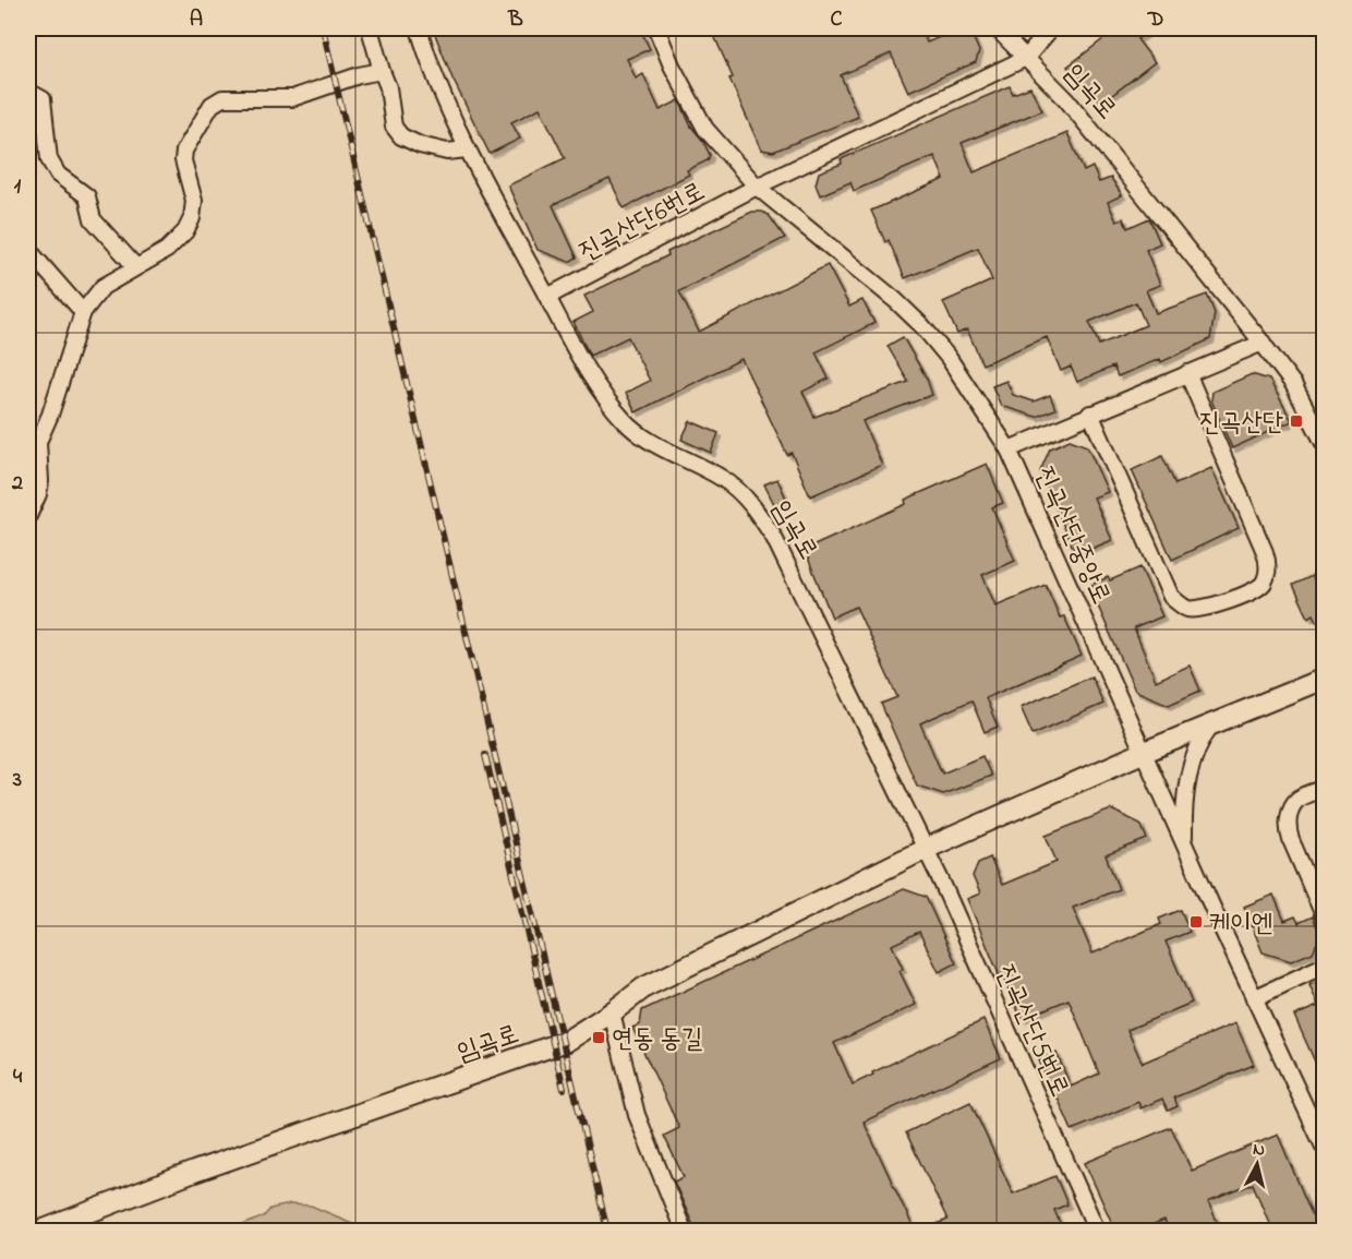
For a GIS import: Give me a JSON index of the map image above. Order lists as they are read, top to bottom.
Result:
{
  "streets": {
    "main road": ["임곡로"],
    "street": ["진곡산단6번로", "진곡산단중앙로", "진곡산단5번로"]
  },
  "crossings": [
    ["임곡로", "진곡산단6번로"],
    ["임곡로", "진곡산단중앙로"],
    ["임곡로", "진곡산단5번로"],
    ["진곡산단6번로", "진곡산단중앙로"]
  ],
  "places": {
    "transit": ["진곡산단", "케이엔", "연동 동길"]
  },
  "north": "top",
  "grid": {
    "columns": [
      "A",
      "B",
      "C",
      "D"
    ],
    "rows": [
      "1",
      "2",
      "3",
      "4"
    ]
  }
}
